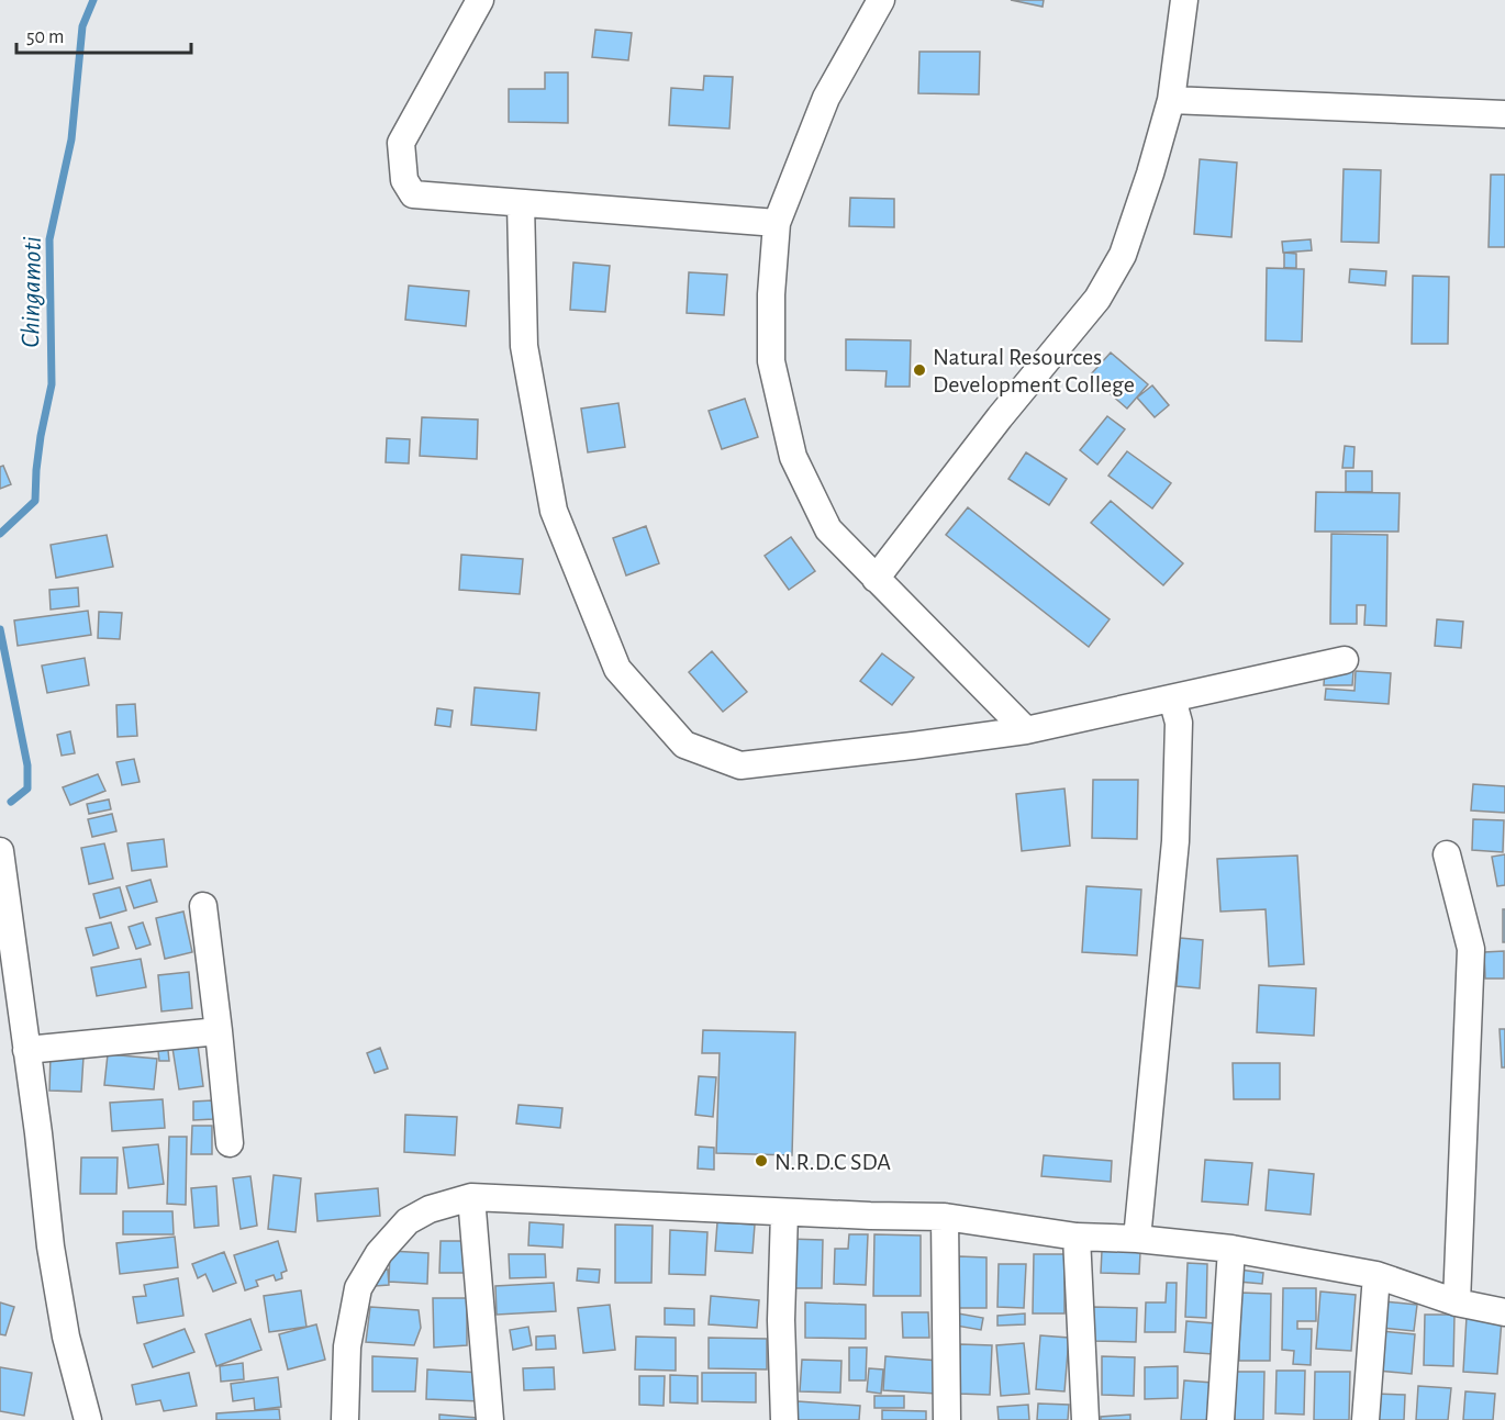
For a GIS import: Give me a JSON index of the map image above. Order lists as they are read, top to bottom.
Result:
{
  "water": ["Chingamoti"],
  "places": ["Natural Resources Development College", "N.R.D.C SDA"],
  "scale_bar": "50 m"
}
